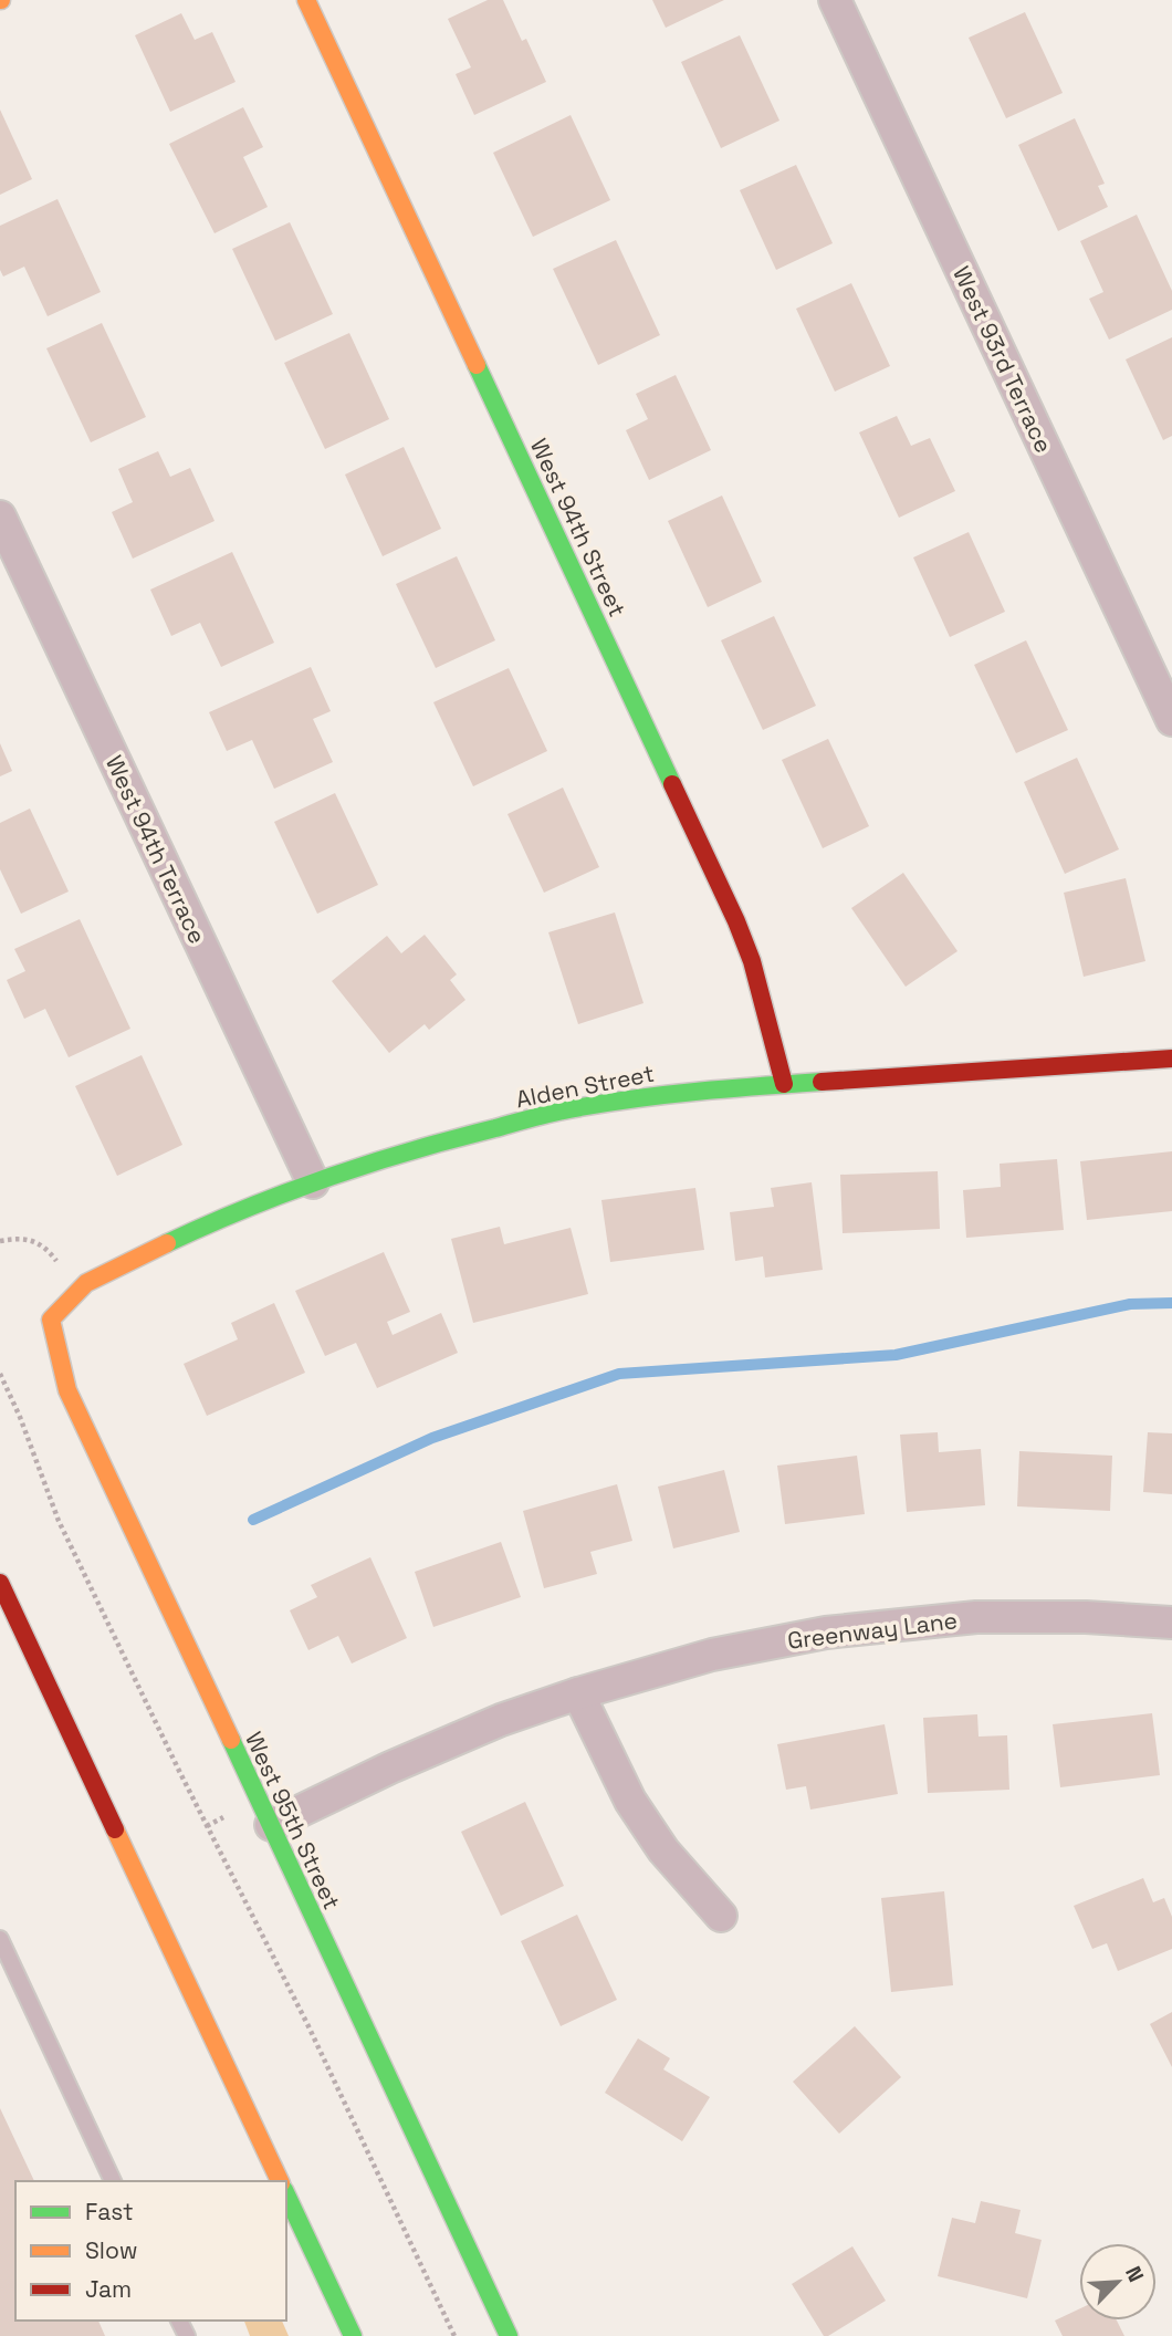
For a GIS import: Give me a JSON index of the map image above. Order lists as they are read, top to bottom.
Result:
{
  "streets": {
    "street": [
      "West 93rd Terrace",
      "West 94th Street",
      "West 94th Terrace",
      "Alden Street",
      "Greenway Lane",
      "West 95th Street"
    ]
  },
  "crossings": [
    ["West 94th Street", "Alden Street"],
    ["West 94th Terrace", "Alden Street"],
    ["Alden Street", "West 95th Street"],
    ["Greenway Lane", "West 95th Street"]
  ],
  "legend": ["Fast", "Slow", "Jam"],
  "north": "top right"
}
